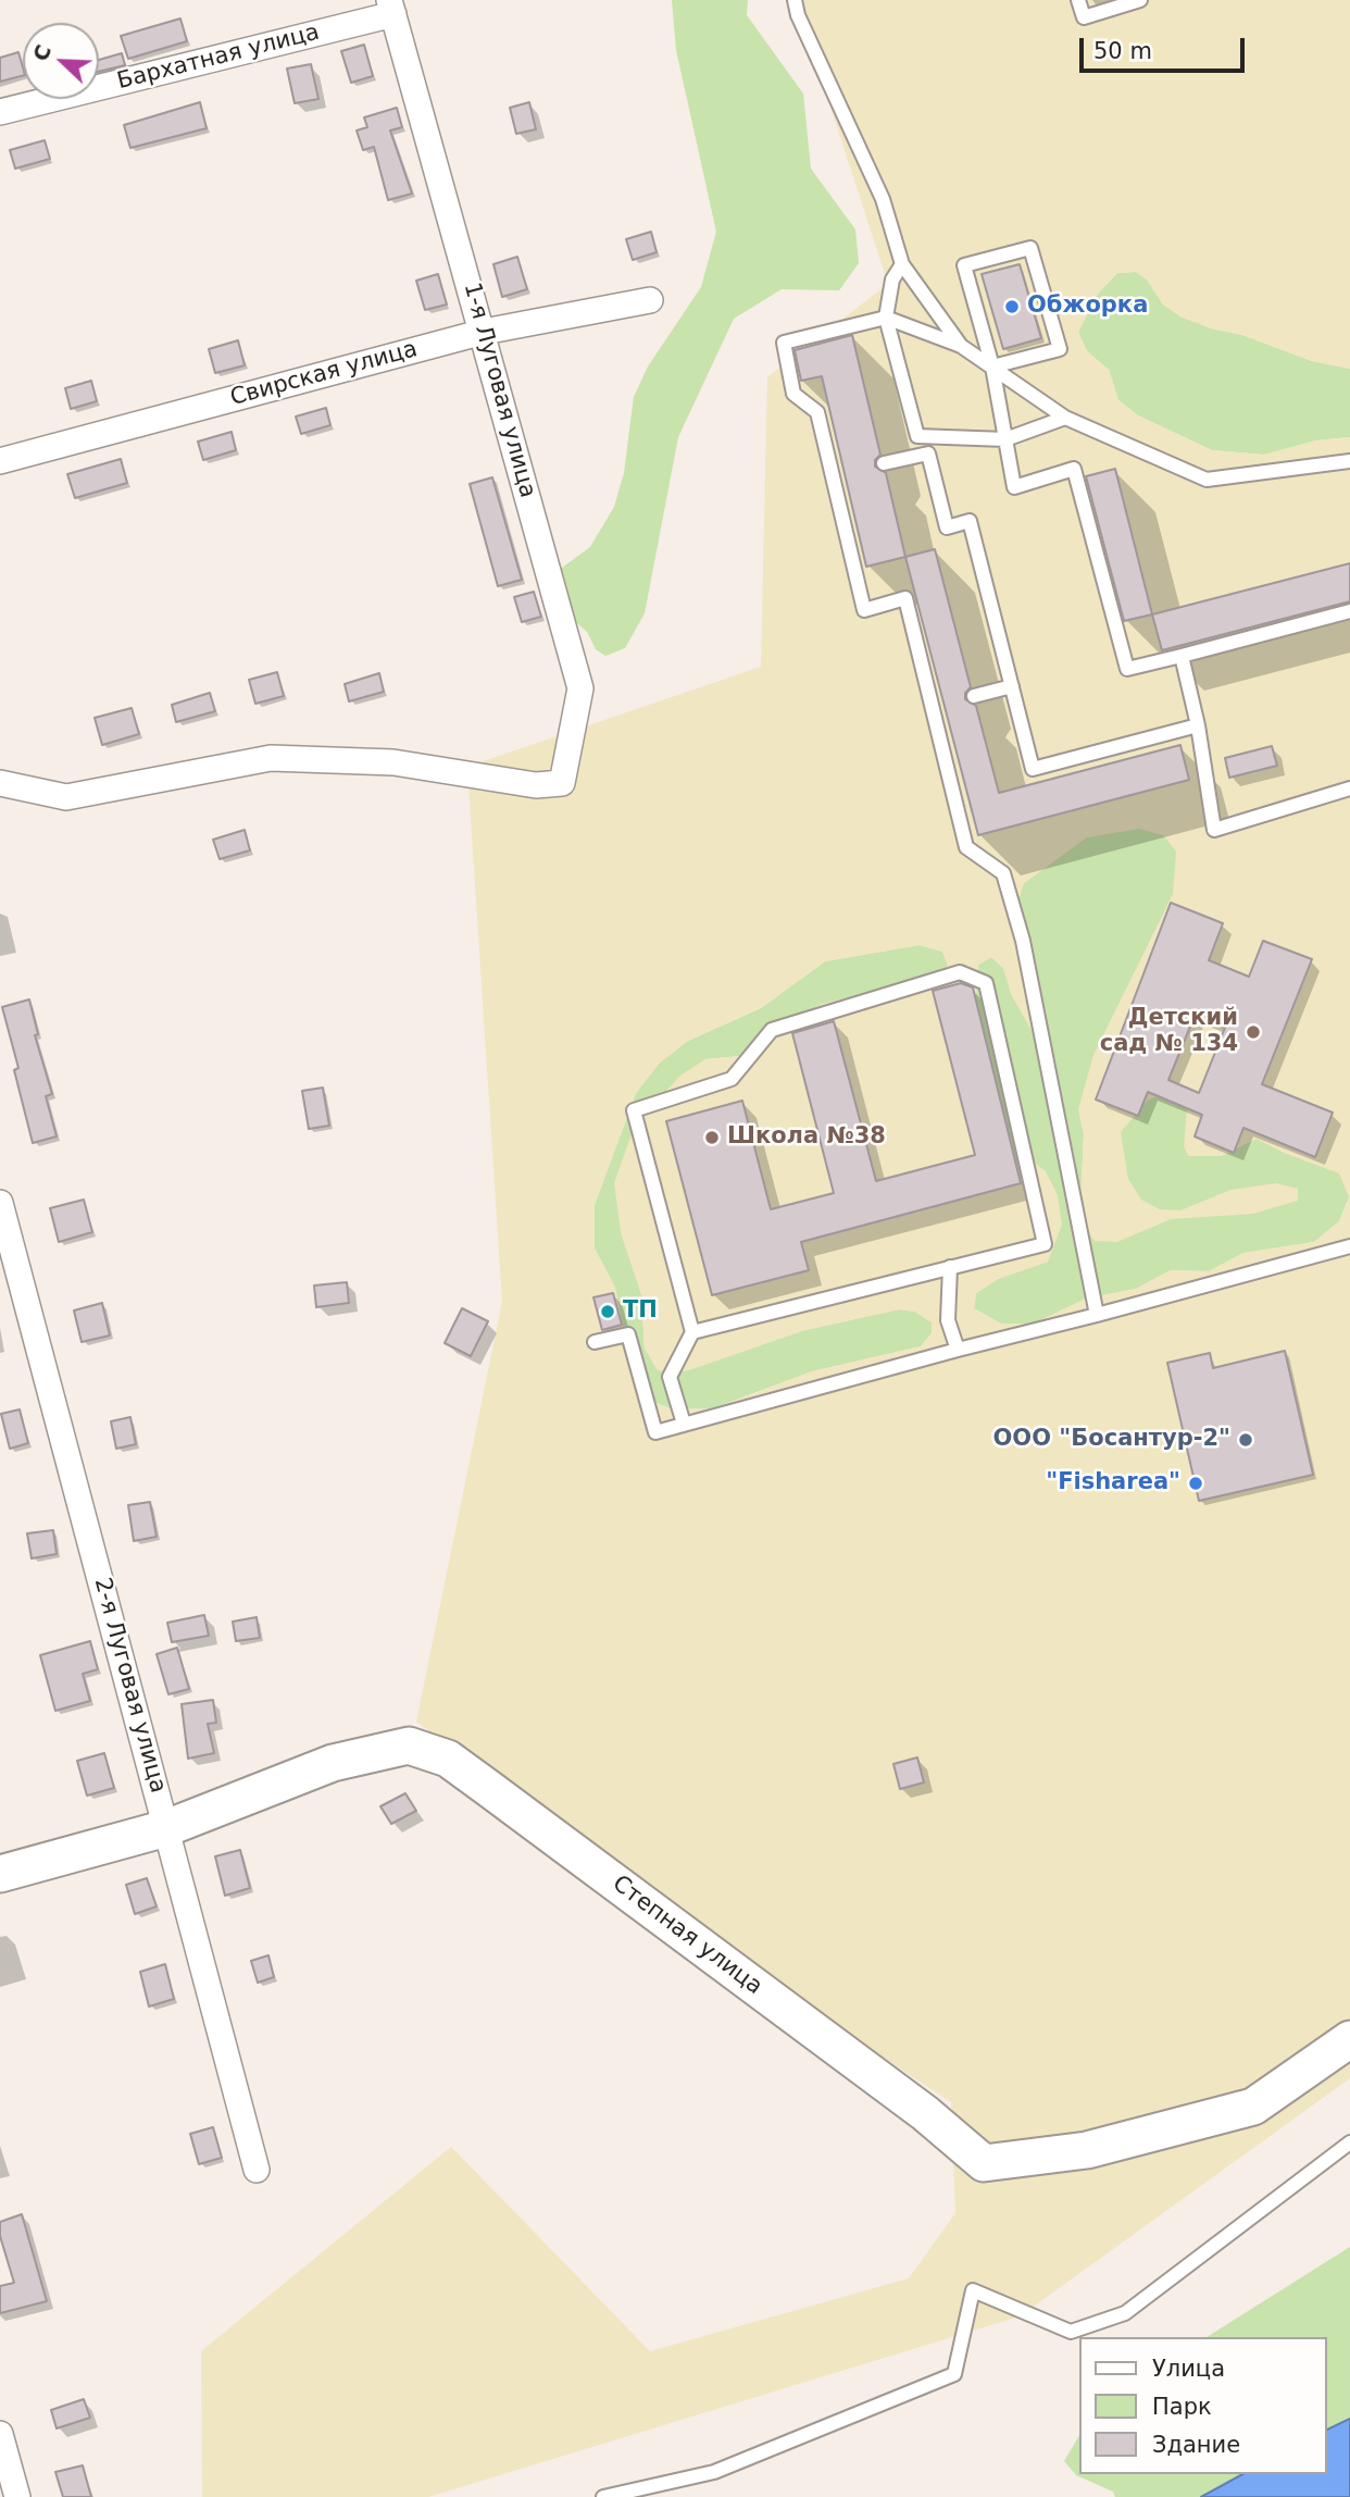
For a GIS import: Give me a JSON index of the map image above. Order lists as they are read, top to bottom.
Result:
{
  "streets": {
    "street": [
      "Бархатная улица",
      "Свирская улица",
      "1-я Луговая улица",
      "2-я Луговая улица",
      "Степная улица"
    ]
  },
  "crossings": [
    ["Бархатная улица", "1-я Луговая улица"],
    ["Свирская улица", "1-я Луговая улица"],
    ["2-я Луговая улица", "Степная улица"]
  ],
  "places": [
    "Обжорка",
    "Детский сад № 134",
    "Школа №38",
    "ТП",
    "ООО \"Босантур-2\"",
    "\"Fisharea\""
  ],
  "legend": ["Улица", "Парк", "Здание"],
  "scale_bar": "50 m",
  "north": "top left"
}
